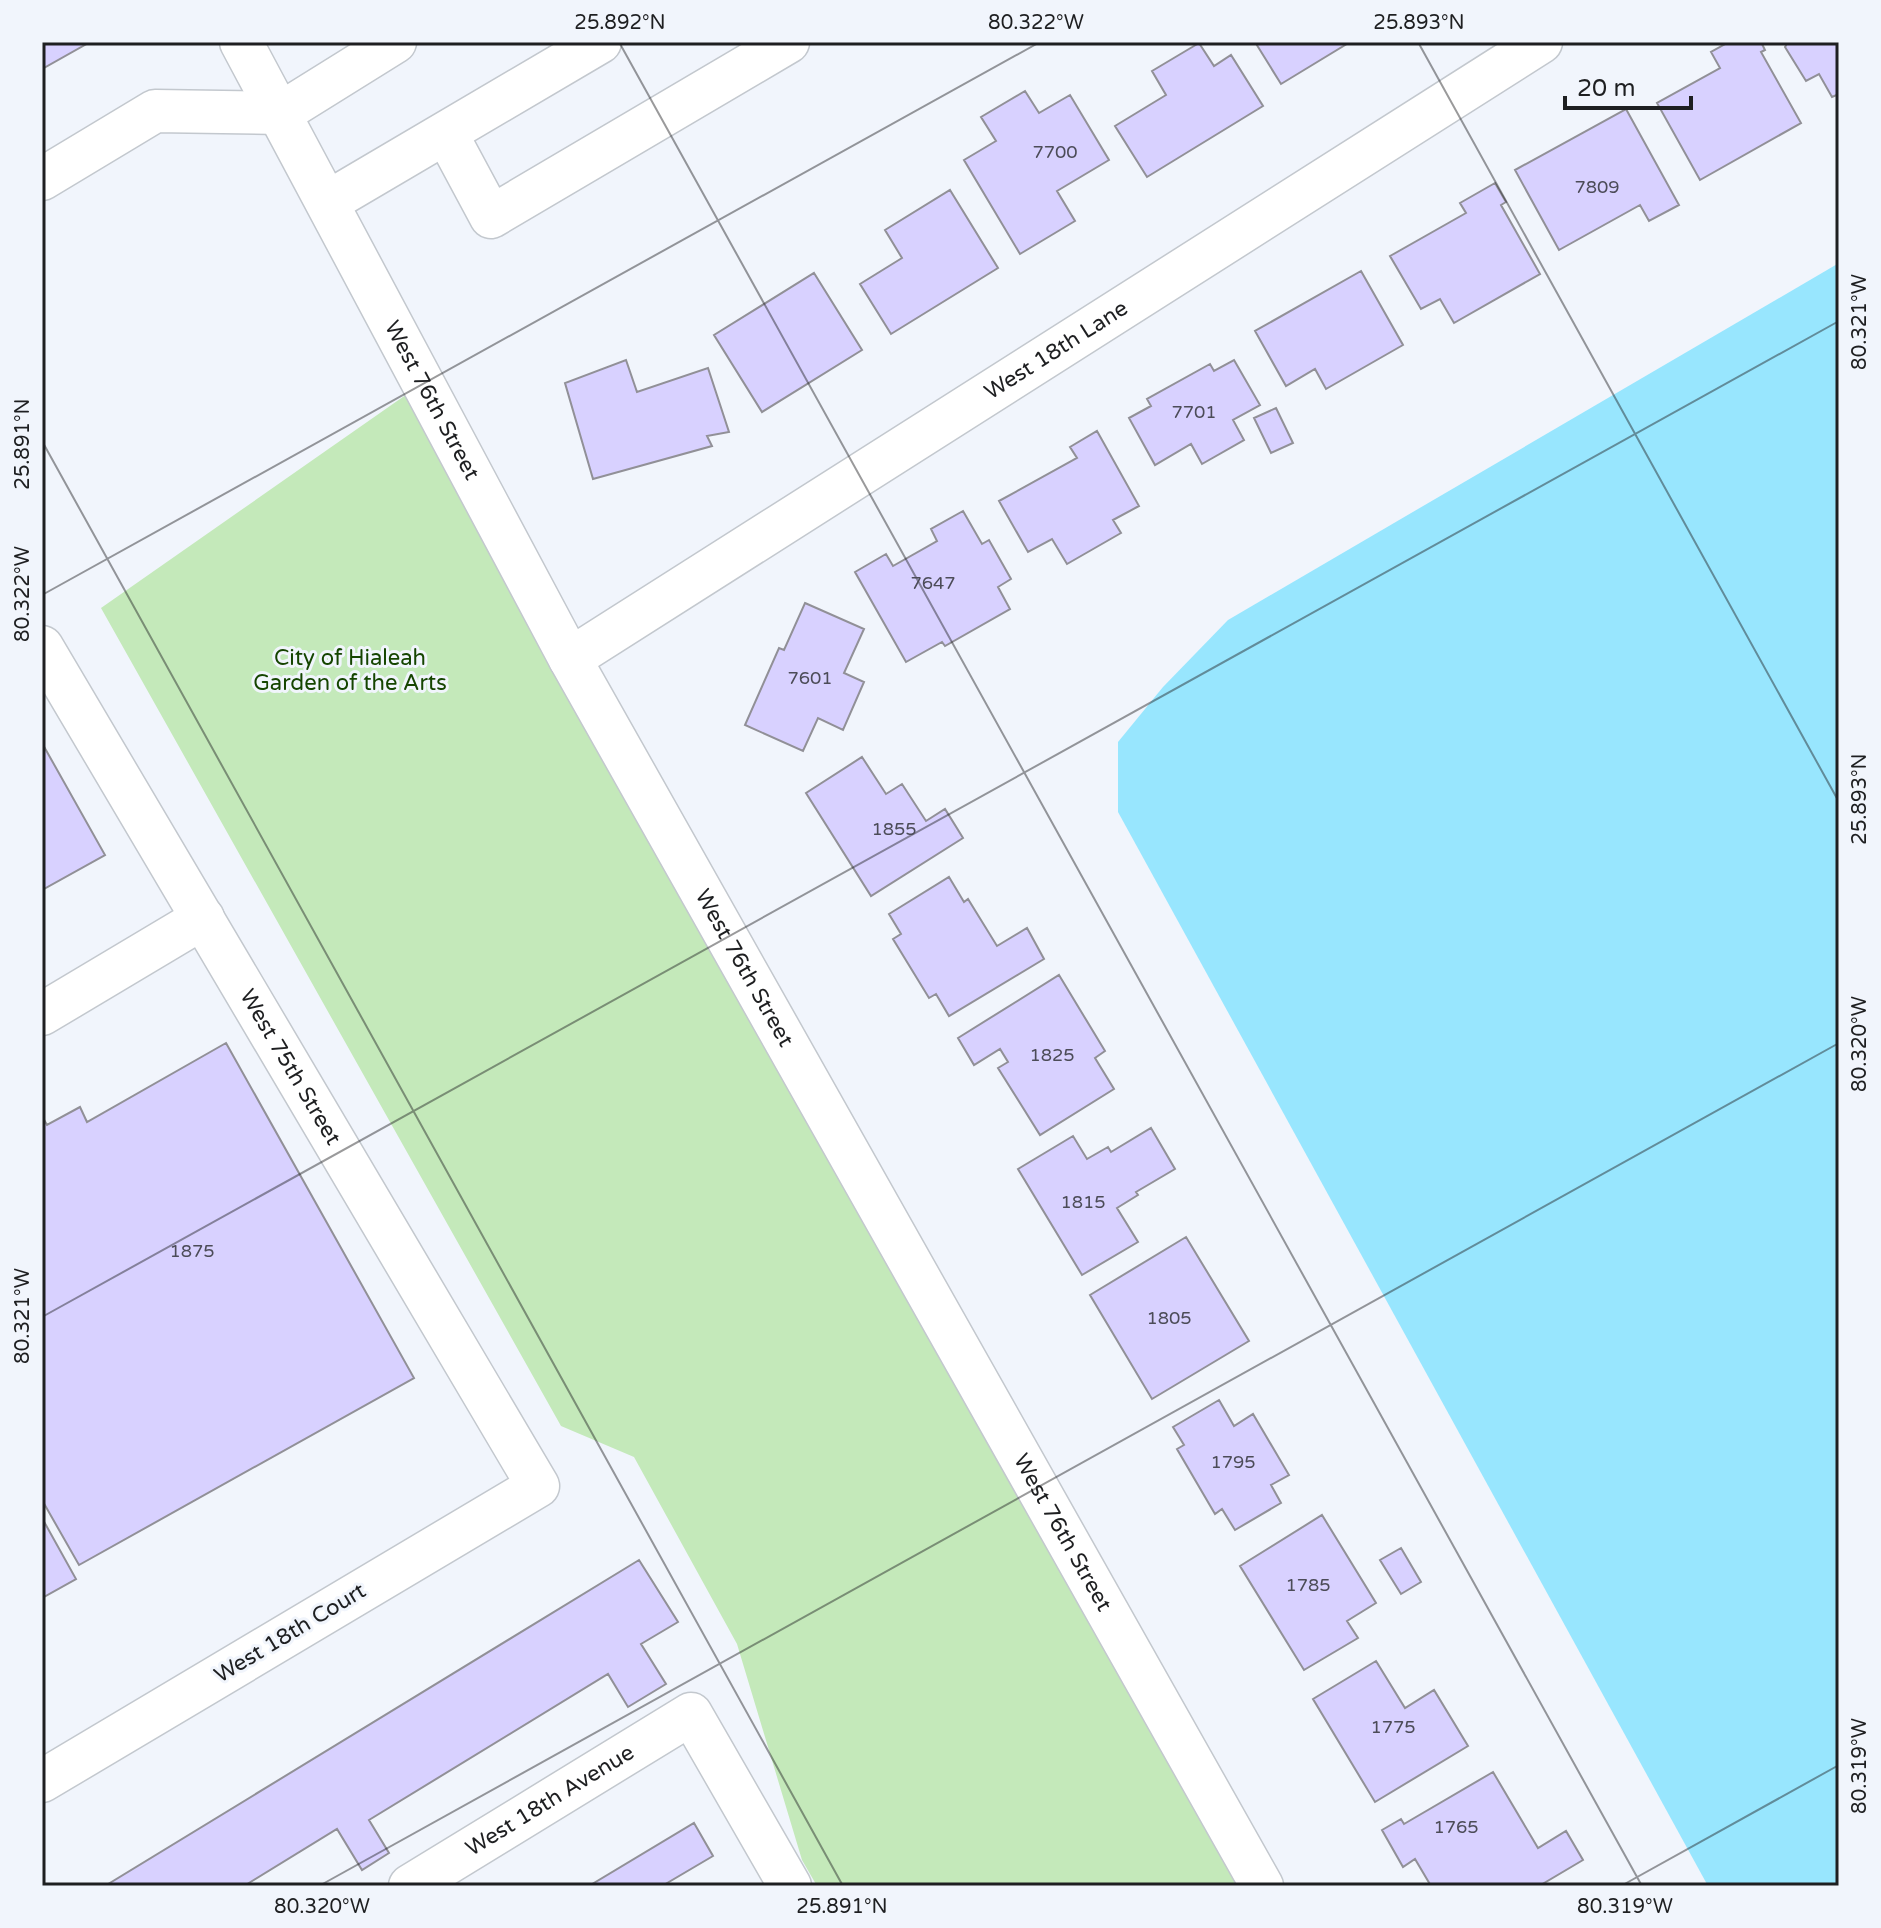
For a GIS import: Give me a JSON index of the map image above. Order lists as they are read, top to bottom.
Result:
{
  "streets": {
    "street": [
      "West 18th Lane",
      "West 76th Street",
      "West 75th Street",
      "West 18th Court",
      "West 18th Avenue"
    ]
  },
  "crossings": [
    ["West 18th Lane", "West 76th Street"],
    ["West 75th Street", "West 18th Court"]
  ],
  "parks": ["City of Hialeah Garden of the Arts"],
  "house_numbers": [
    "7700",
    "7809",
    "7701",
    "7647",
    "7601",
    "1855",
    "1825",
    "1815",
    "1875",
    "1805",
    "1795",
    "1785",
    "1775",
    "1765"
  ],
  "scale_bar": "20 m",
  "coordinates": [
    "25.892°N",
    "80.322°W",
    "25.893°N",
    "80.321°W",
    "25.891°N",
    "80.320°W",
    "80.319°W"
  ]
}
